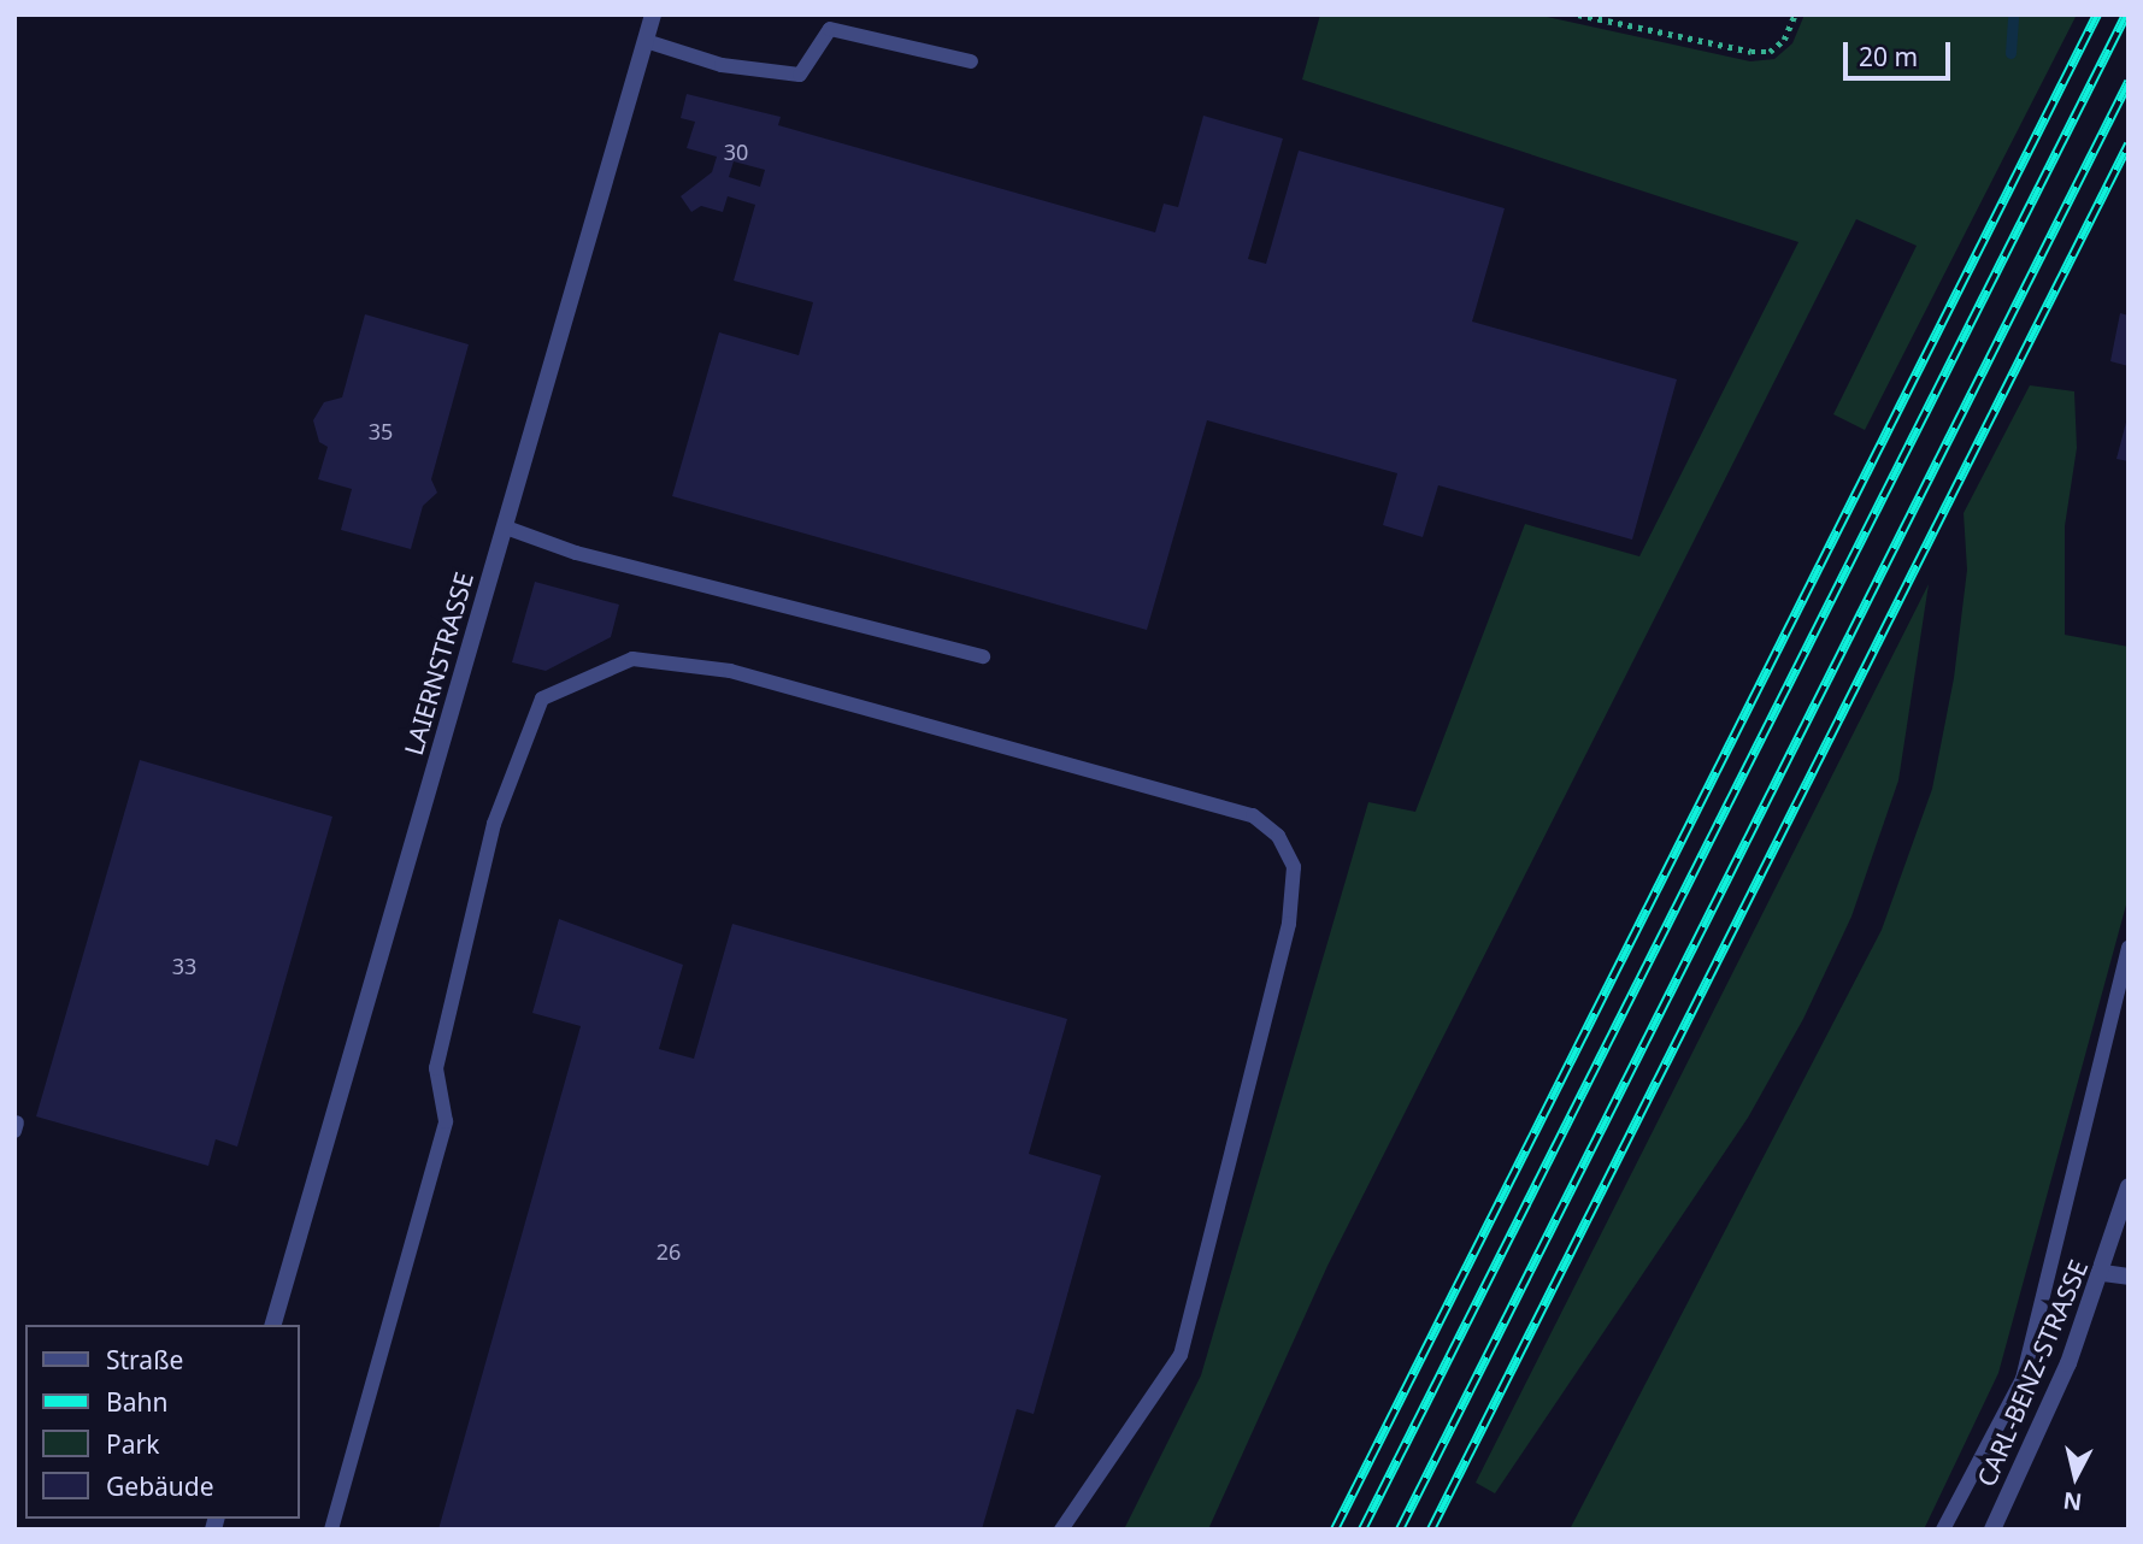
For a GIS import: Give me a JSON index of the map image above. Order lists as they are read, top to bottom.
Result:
{
  "streets": {
    "street": ["LAIERNSTRASSE", "CARL-BENZ-STRASSE"]
  },
  "house_numbers": [
    "30",
    "35",
    "33",
    "26"
  ],
  "legend": [
    "Straße",
    "Bahn",
    "Park",
    "Gebäude"
  ],
  "scale_bar": "20 m",
  "north": "bottom"
}
